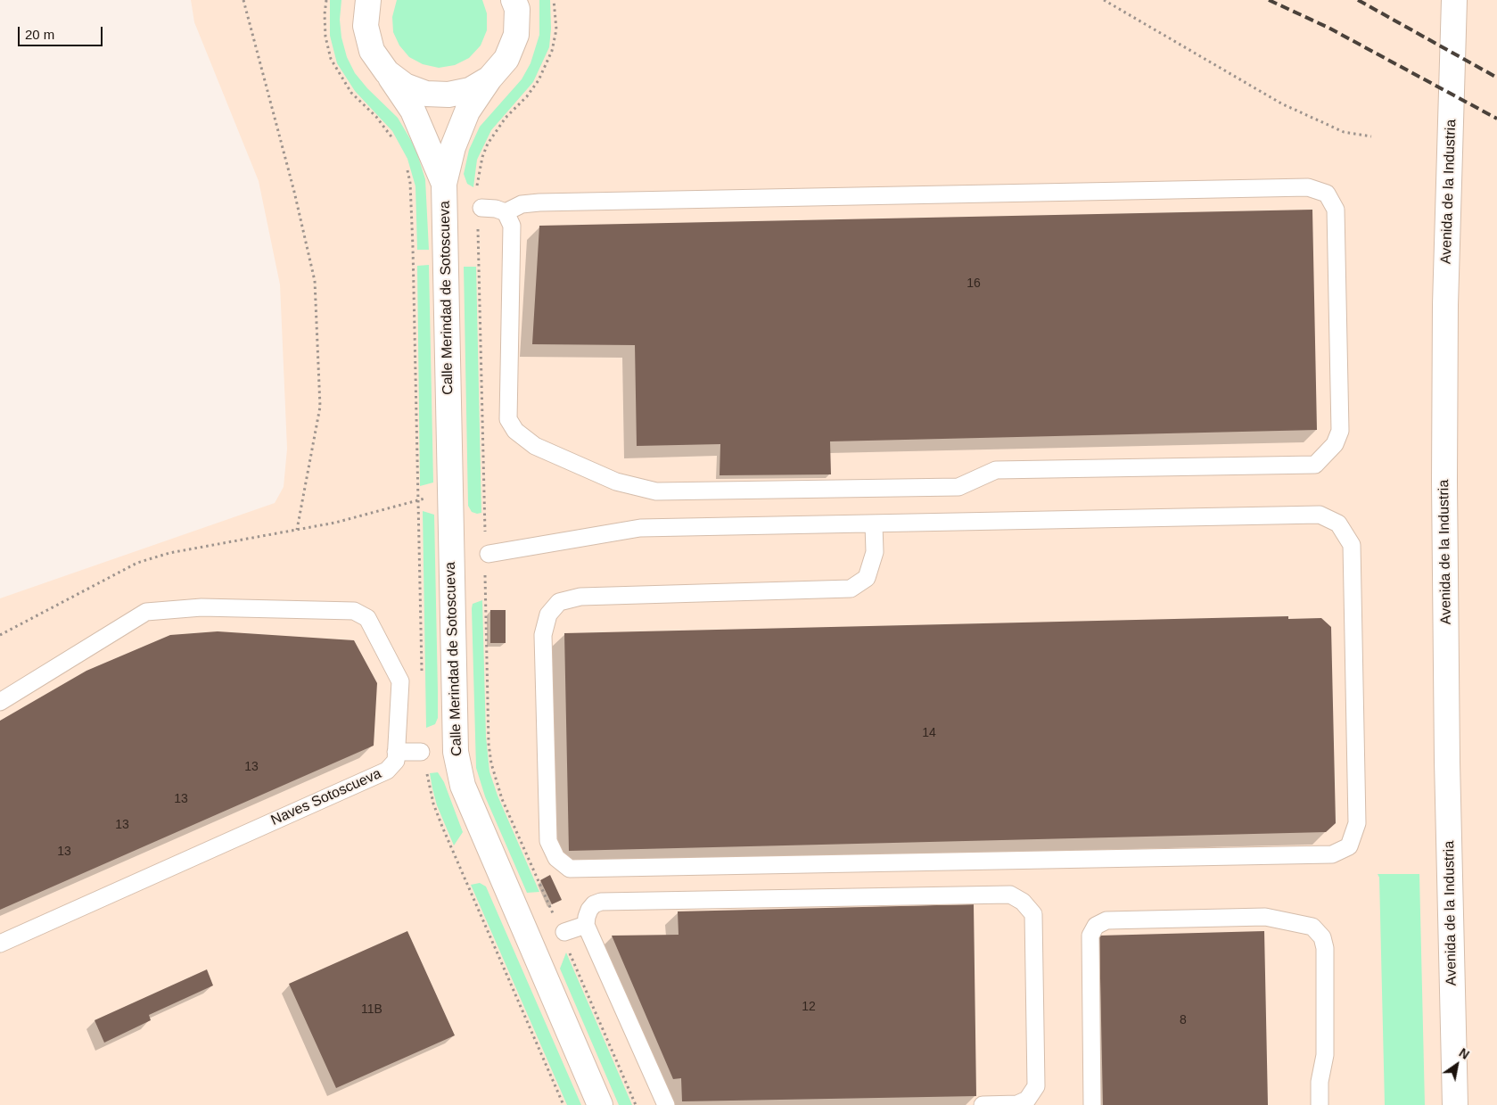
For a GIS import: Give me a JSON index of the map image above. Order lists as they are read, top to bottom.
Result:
{
  "streets": {
    "street": ["Avenida de la Industria", "Calle Merindad de Sotoscueva"],
    "lane": ["Naves Sotoscueva"]
  },
  "house_numbers": [
    "16",
    "14",
    "13",
    "13",
    "13",
    "13",
    "12",
    "11B",
    "8"
  ],
  "scale_bar": "20 m",
  "north": "top right"
}
